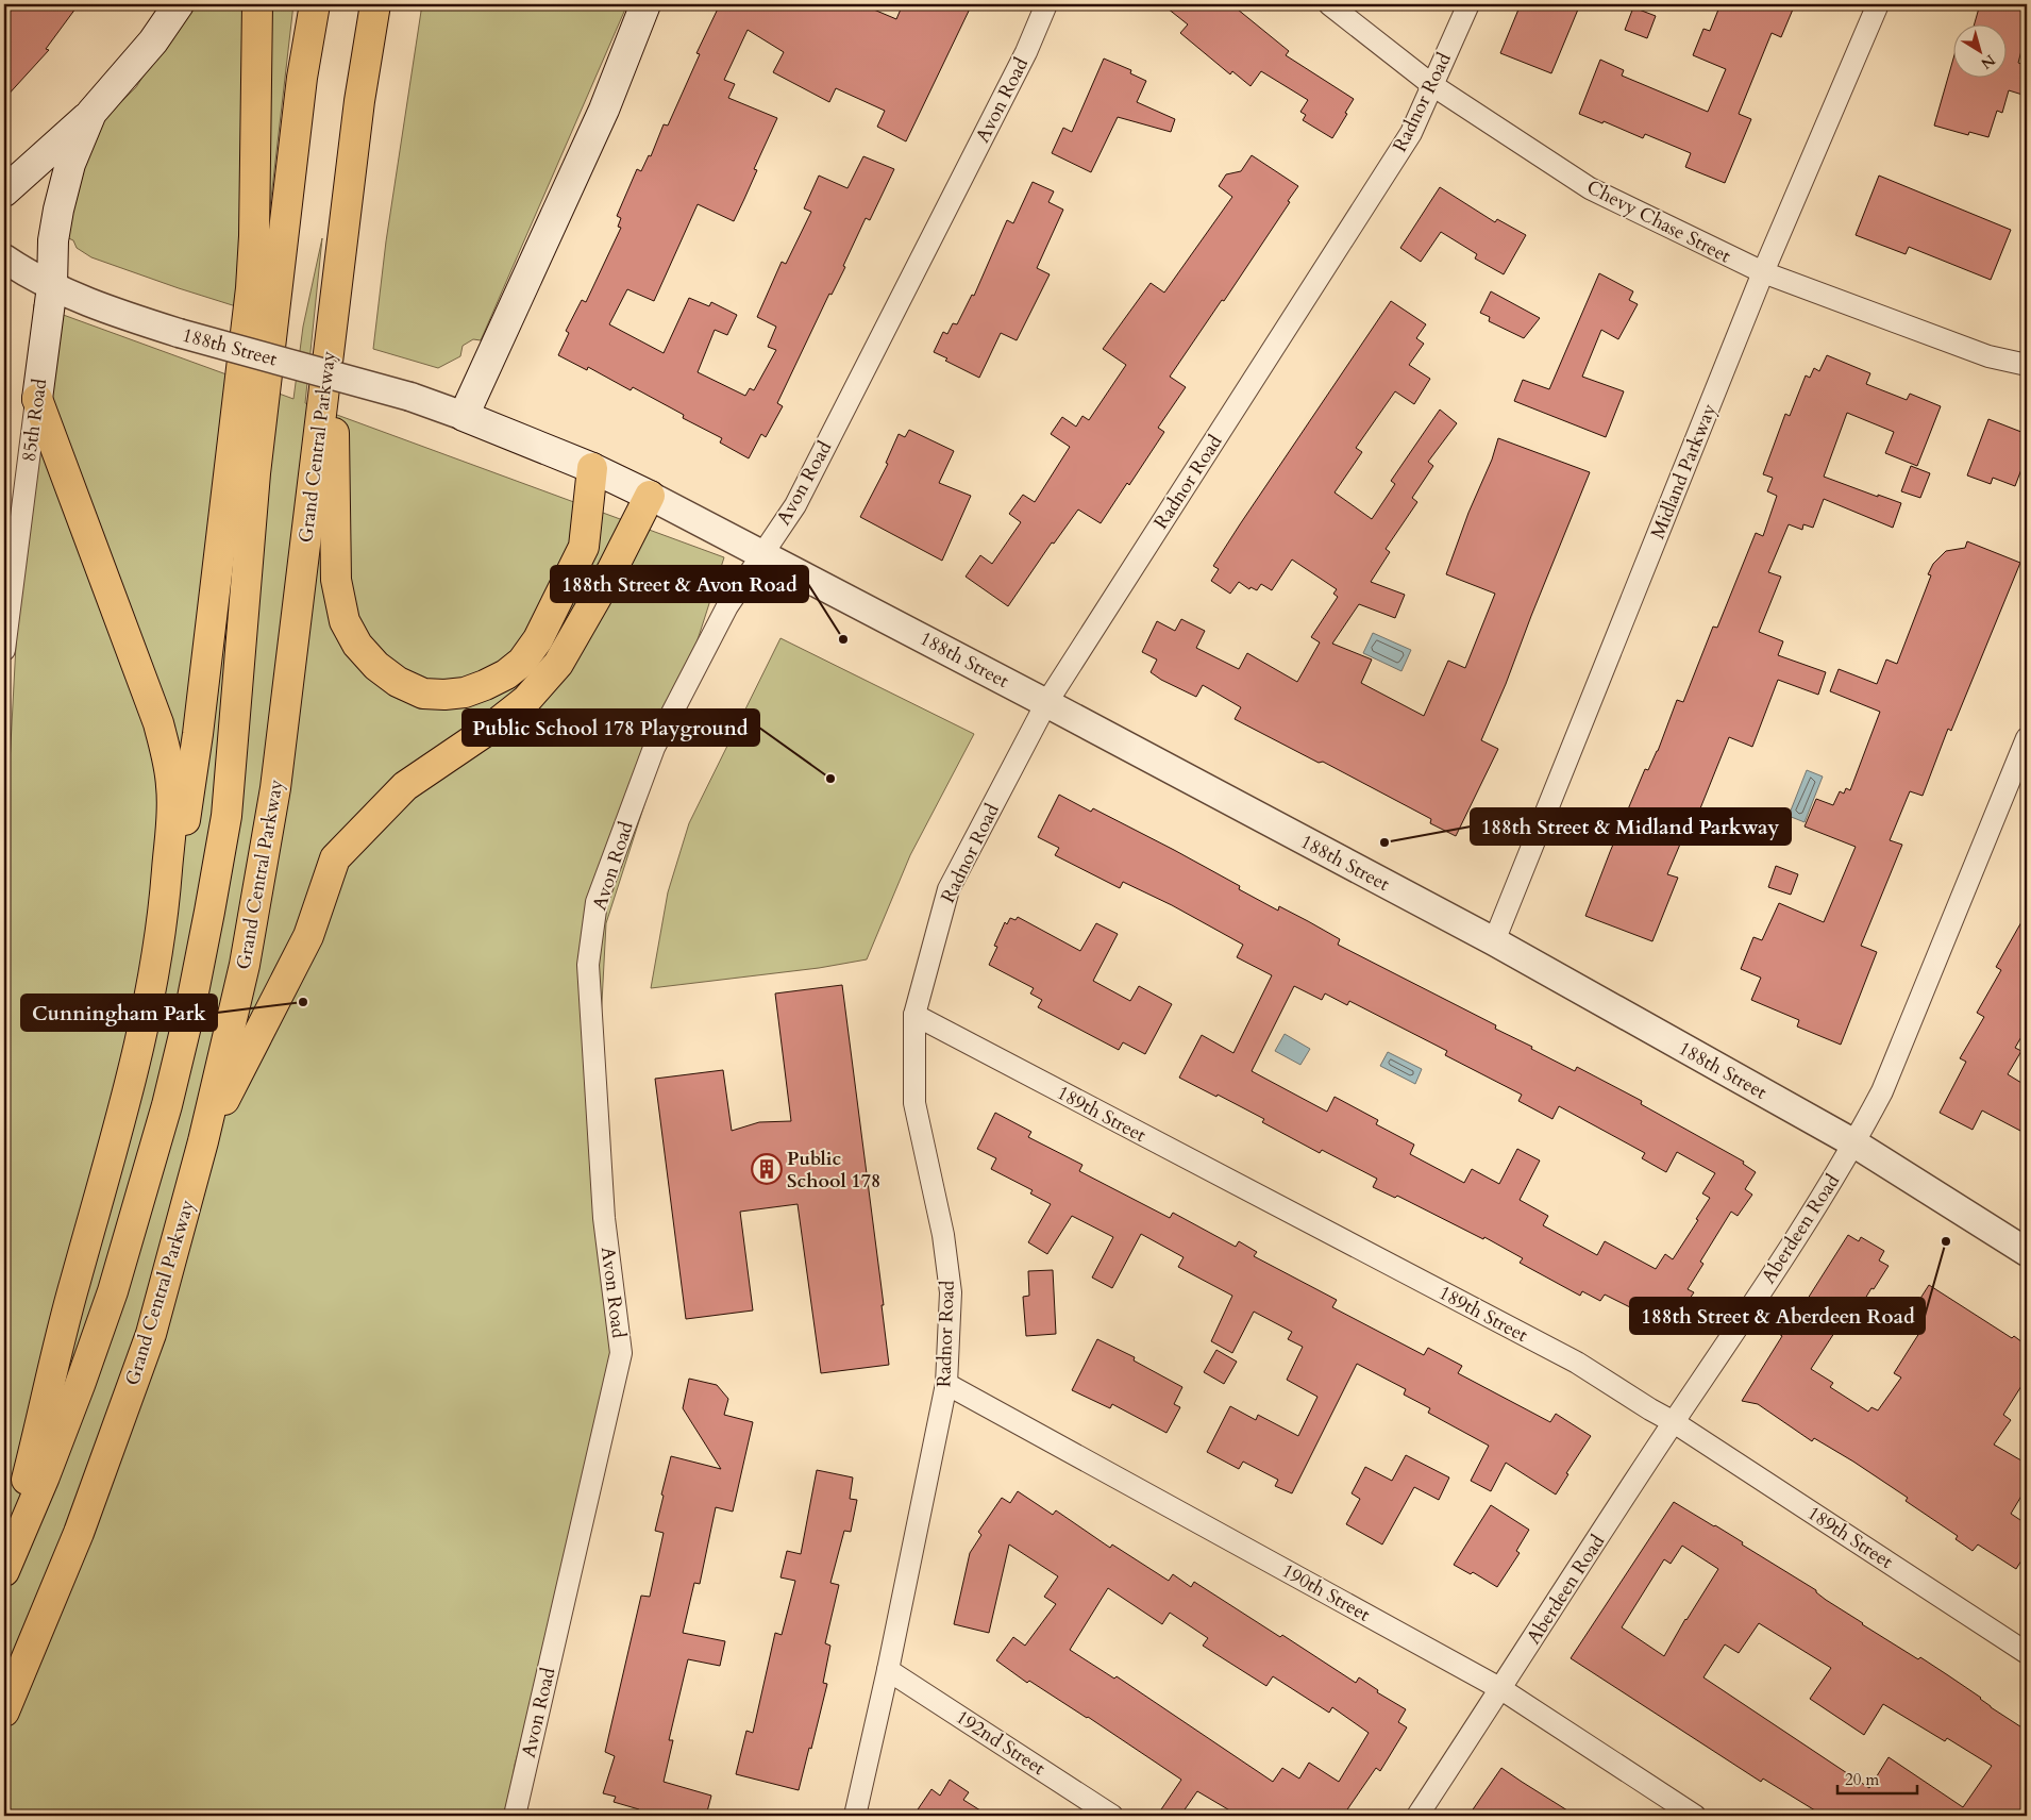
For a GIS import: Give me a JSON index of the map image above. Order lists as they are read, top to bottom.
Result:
{
  "streets": {
    "highway": ["Grand Central Parkway"],
    "main road": ["85th Road"],
    "street": [
      "Avon Road",
      "Radnor Road",
      "Chevy Chase Street",
      "188th Street",
      "Midland Parkway",
      "189th Street",
      "Aberdeen Road",
      "190th Street",
      "192nd Street"
    ]
  },
  "crossings": [
    ["Avon Road", "188th Street"],
    ["Radnor Road", "Chevy Chase Street"],
    ["Radnor Road", "188th Street"],
    ["Radnor Road", "189th Street"],
    ["Radnor Road", "190th Street"],
    ["Radnor Road", "192nd Street"],
    ["Chevy Chase Street", "Midland Parkway"],
    ["188th Street", "85th Road"],
    ["188th Street", "Midland Parkway"],
    ["188th Street", "Aberdeen Road"],
    ["189th Street", "Aberdeen Road"],
    ["Aberdeen Road", "190th Street"]
  ],
  "places": {
    "other": [
      "188th Street & Avon Road",
      "Public School 178 Playground",
      "188th Street & Midland Parkway",
      "Cunningham Park",
      "188th Street & Aberdeen Road"
    ],
    "building": ["Public School 178"]
  },
  "scale_bar": "20 m",
  "north": "bottom right"
}
